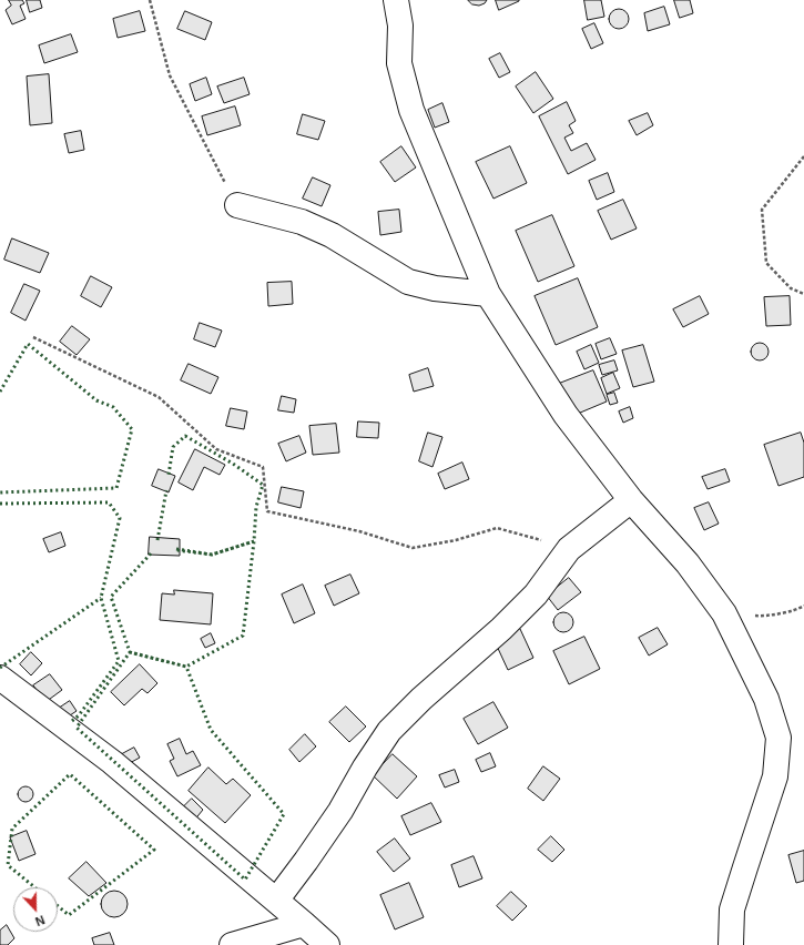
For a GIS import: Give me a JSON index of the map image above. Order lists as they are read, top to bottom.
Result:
{
  "north": "bottom"
}
